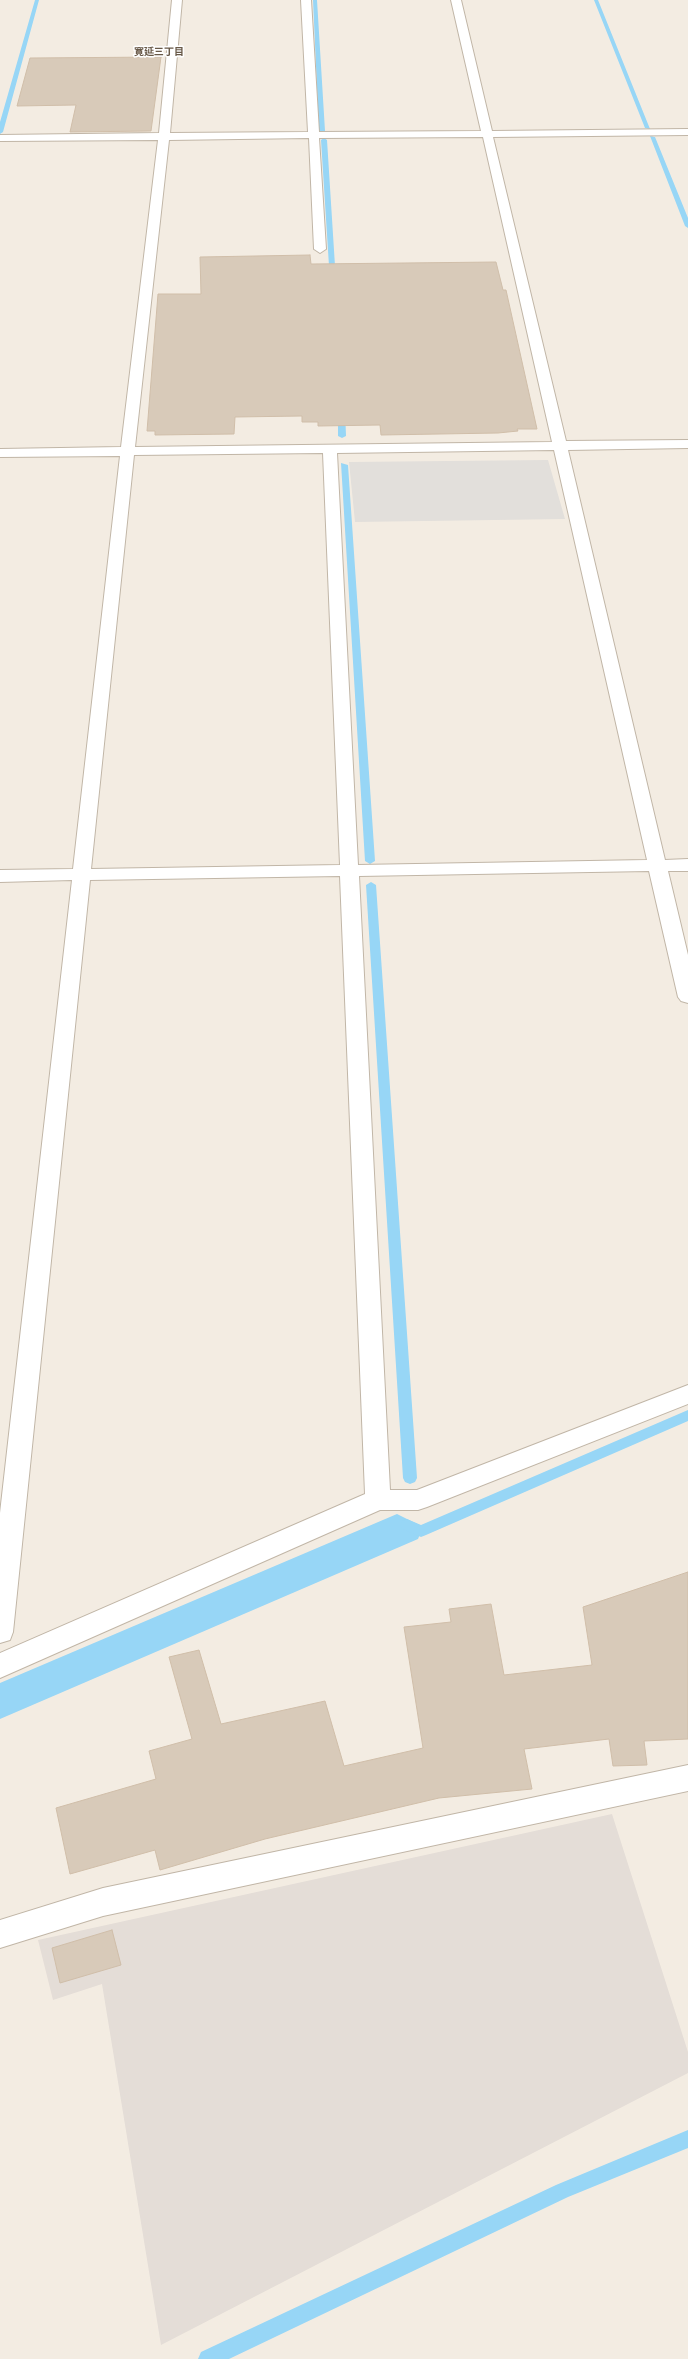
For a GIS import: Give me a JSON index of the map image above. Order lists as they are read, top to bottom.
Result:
{
  "districts": ["寛延三丁目"]
}
